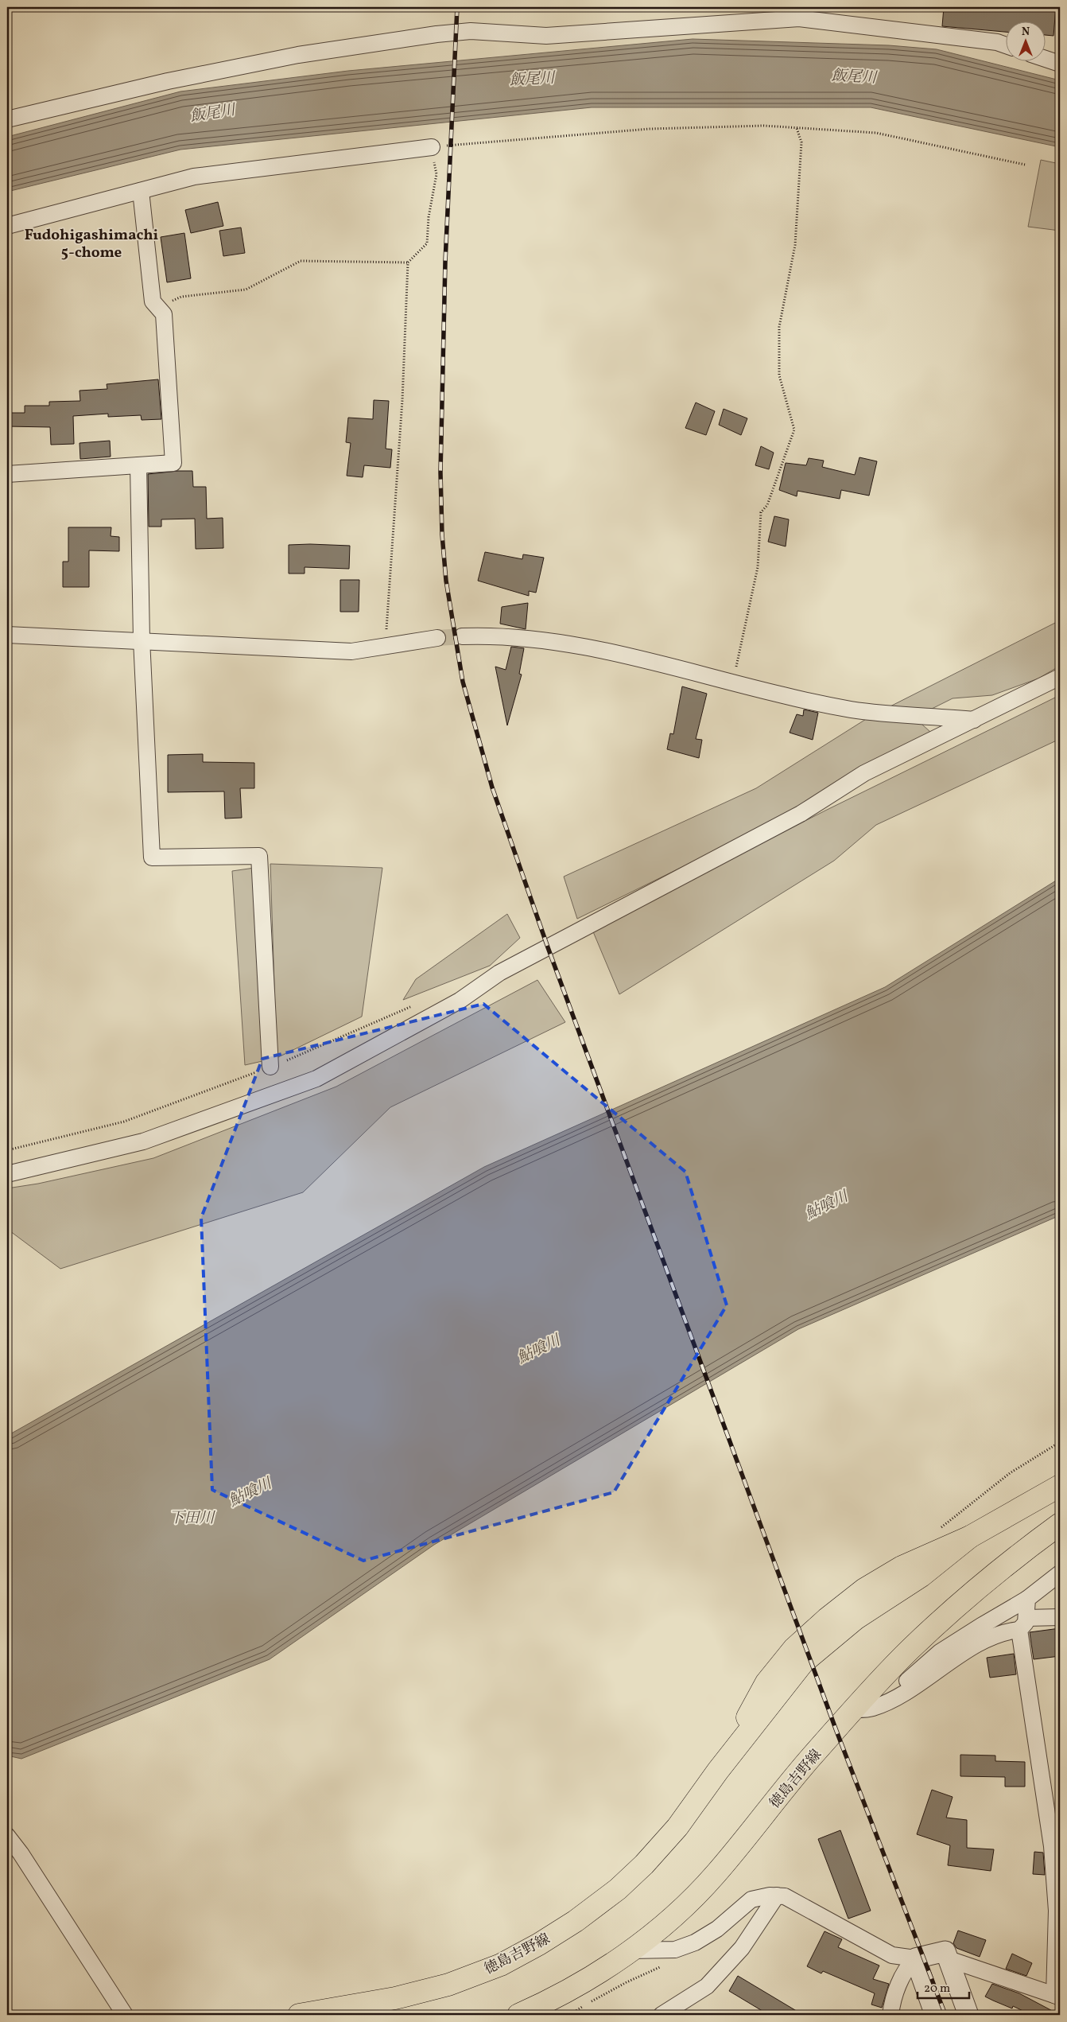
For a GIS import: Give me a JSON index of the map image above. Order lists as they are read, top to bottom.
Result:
{
  "streets": {
    "main road": ["徳島吉野線"]
  },
  "districts": ["Fudohigashimachi 5-chome"],
  "water": ["飯尾川", "鮎喰川", "下田川"],
  "scale_bar": "20 m",
  "north": "top"
}
